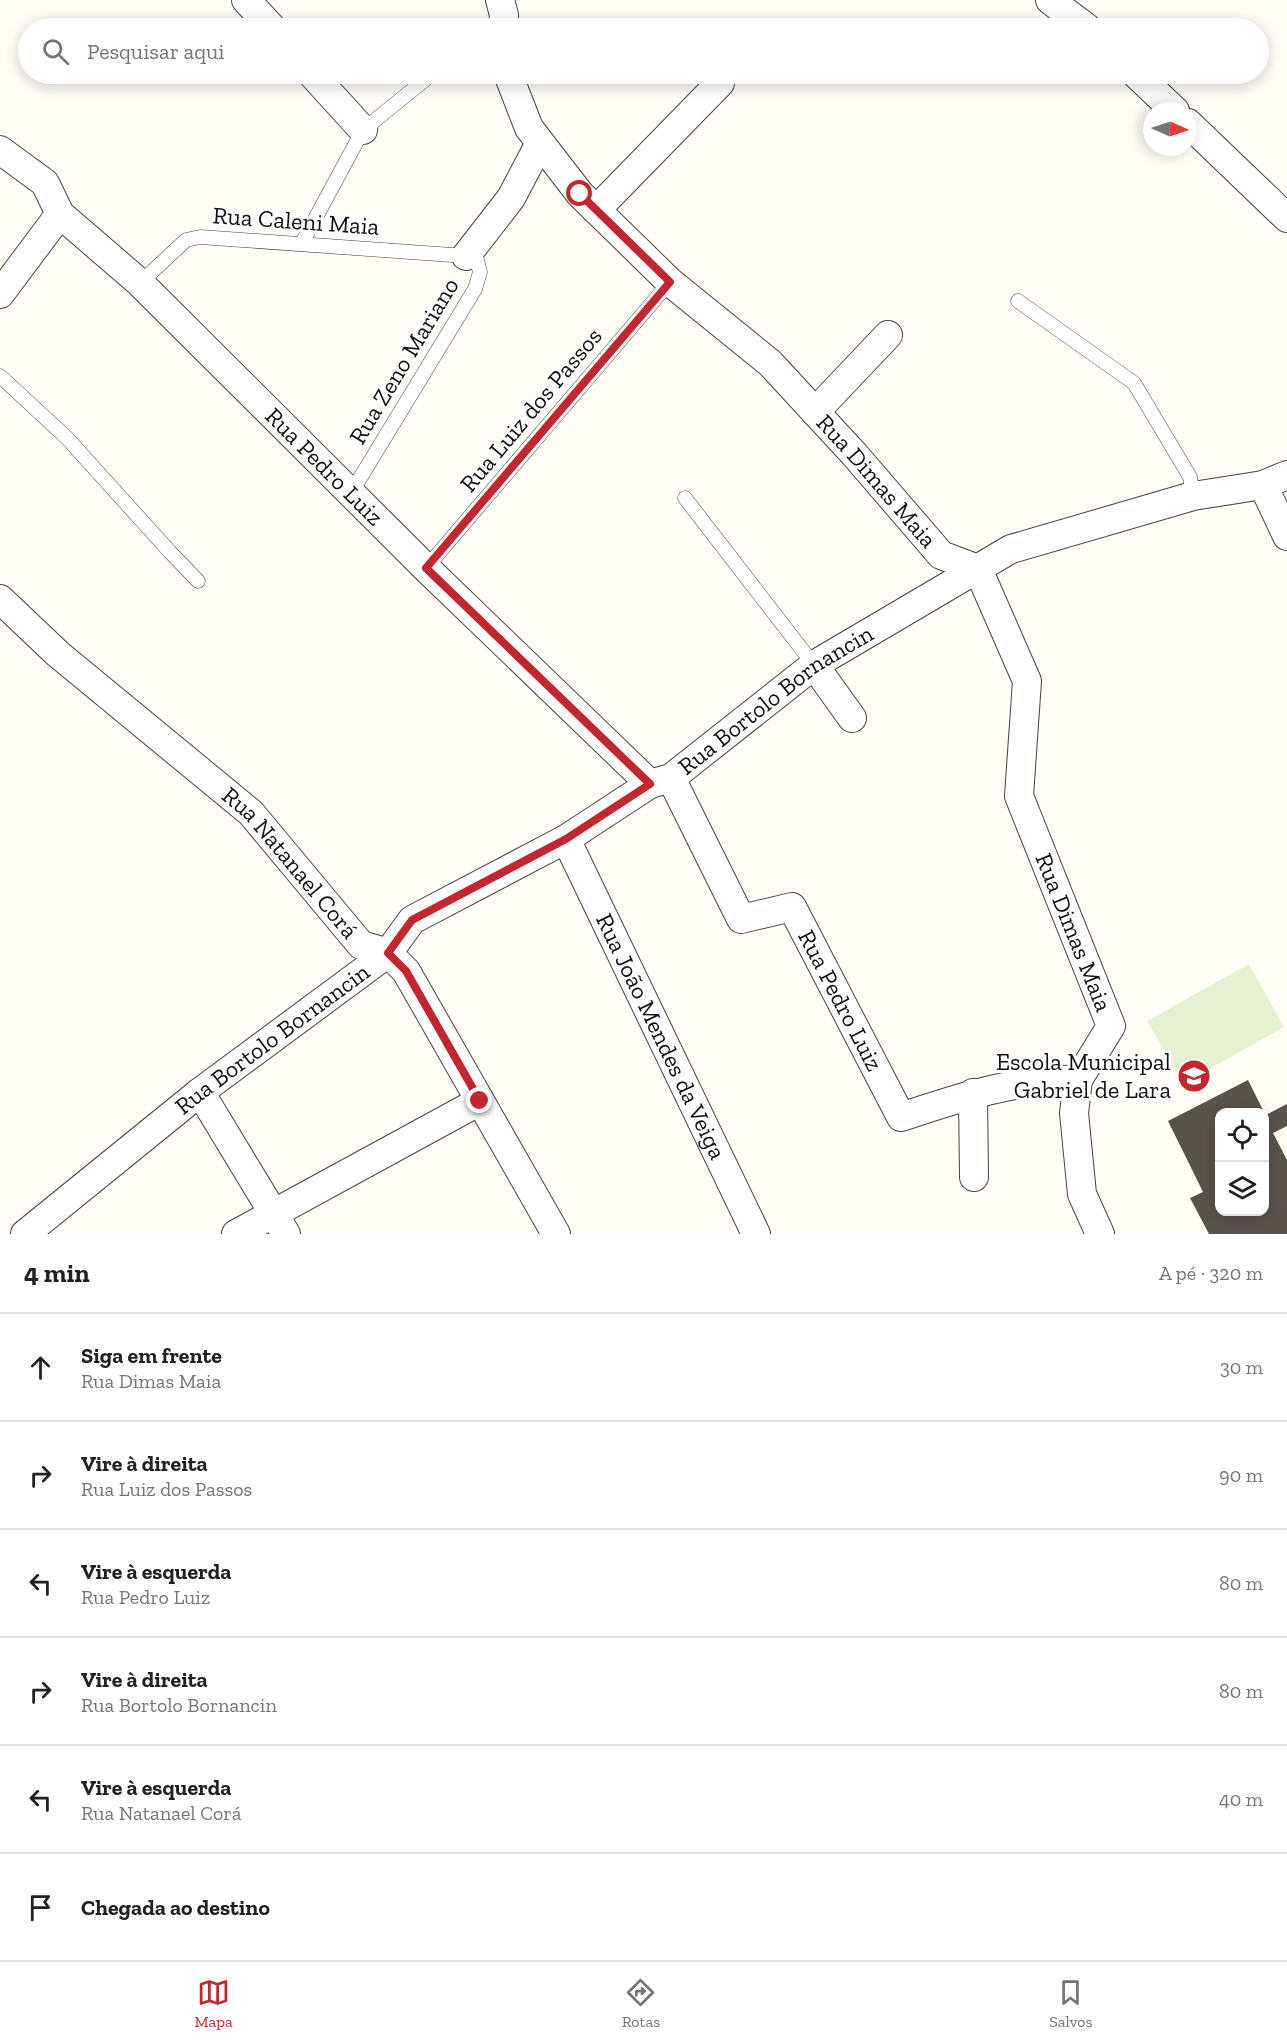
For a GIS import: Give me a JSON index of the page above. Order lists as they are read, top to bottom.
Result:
{
  "streets": {
    "street": [
      "Rua Pedro Luiz",
      "Rua Dimas Maia",
      "Rua Bortolo Bornancin",
      "Rua Natanael Corá",
      "Rua João Mendes da Veiga"
    ],
    "lane": ["Rua Caleni Maia", "Rua Zeno Mariano", "Rua Luiz dos Passos"]
  },
  "crossings": [
    ["Rua Caleni Maia", "Rua Zeno Mariano"],
    ["Rua Caleni Maia", "Rua Pedro Luiz"],
    ["Rua Zeno Mariano", "Rua Pedro Luiz"],
    ["Rua Luiz dos Passos", "Rua Pedro Luiz"],
    ["Rua Luiz dos Passos", "Rua Dimas Maia"],
    ["Rua Pedro Luiz", "Rua Dimas Maia"],
    ["Rua Pedro Luiz", "Rua Bortolo Bornancin"],
    ["Rua Dimas Maia", "Rua Bortolo Bornancin"],
    ["Rua Bortolo Bornancin", "Rua Natanael Corá"],
    ["Rua Bortolo Bornancin", "Rua João Mendes da Veiga"]
  ],
  "places": {
    "school or university": ["Escola Municipal Gabriel de Lara"]
  },
  "north": "right",
  "page": {
    "search": "Pesquisar aqui",
    "heading": ["4 min", "A pé · 320 m"],
    "list": [
      ["Siga em frente", "Rua Dimas Maia", "30 m"],
      ["Vire à direita", "Rua Luiz dos Passos", "90 m"],
      ["Vire à esquerda", "Rua Pedro Luiz", "80 m"],
      ["Vire à direita", "Rua Bortolo Bornancin", "80 m"],
      ["Vire à esquerda", "Rua Natanael Corá", "40 m"],
      "Chegada ao destino"
    ],
    "nav": ["Mapa", "Rotas", "Salvos"]
  }
}
